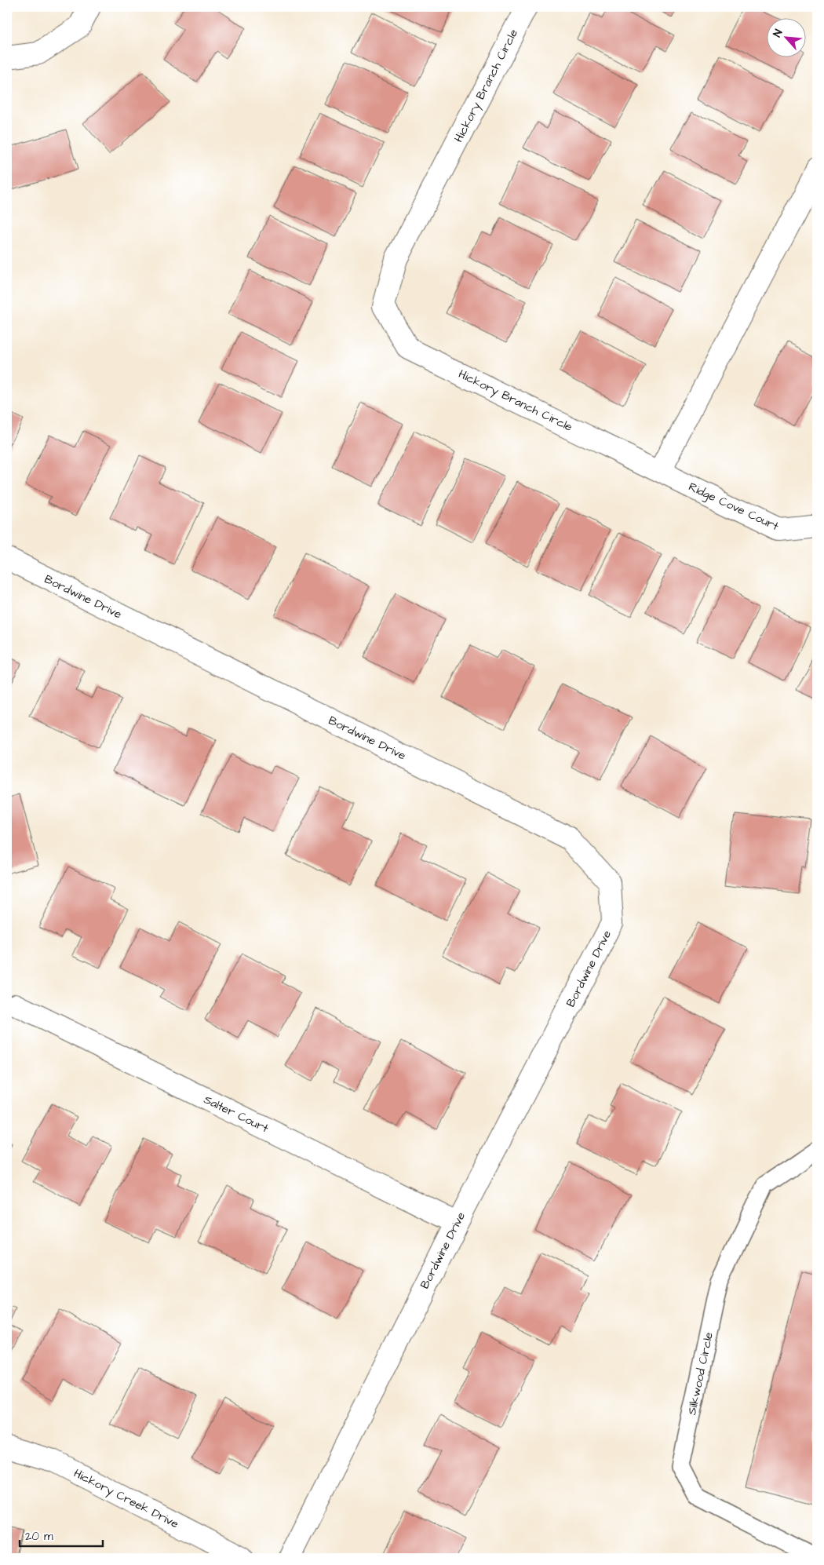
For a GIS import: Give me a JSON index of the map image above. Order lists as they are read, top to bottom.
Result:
{
  "streets": {
    "street": [
      "Hickory Branch Circle",
      "Ridge Cove Court",
      "Bordwine Drive",
      "Salter Court",
      "Hickory Creek Drive"
    ],
    "lane": ["Silkwood Circle"]
  },
  "crossings": [
    ["Hickory Branch Circle", "Ridge Cove Court"],
    ["Bordwine Drive", "Salter Court"]
  ],
  "scale_bar": "20 m",
  "north": "top left"
}
